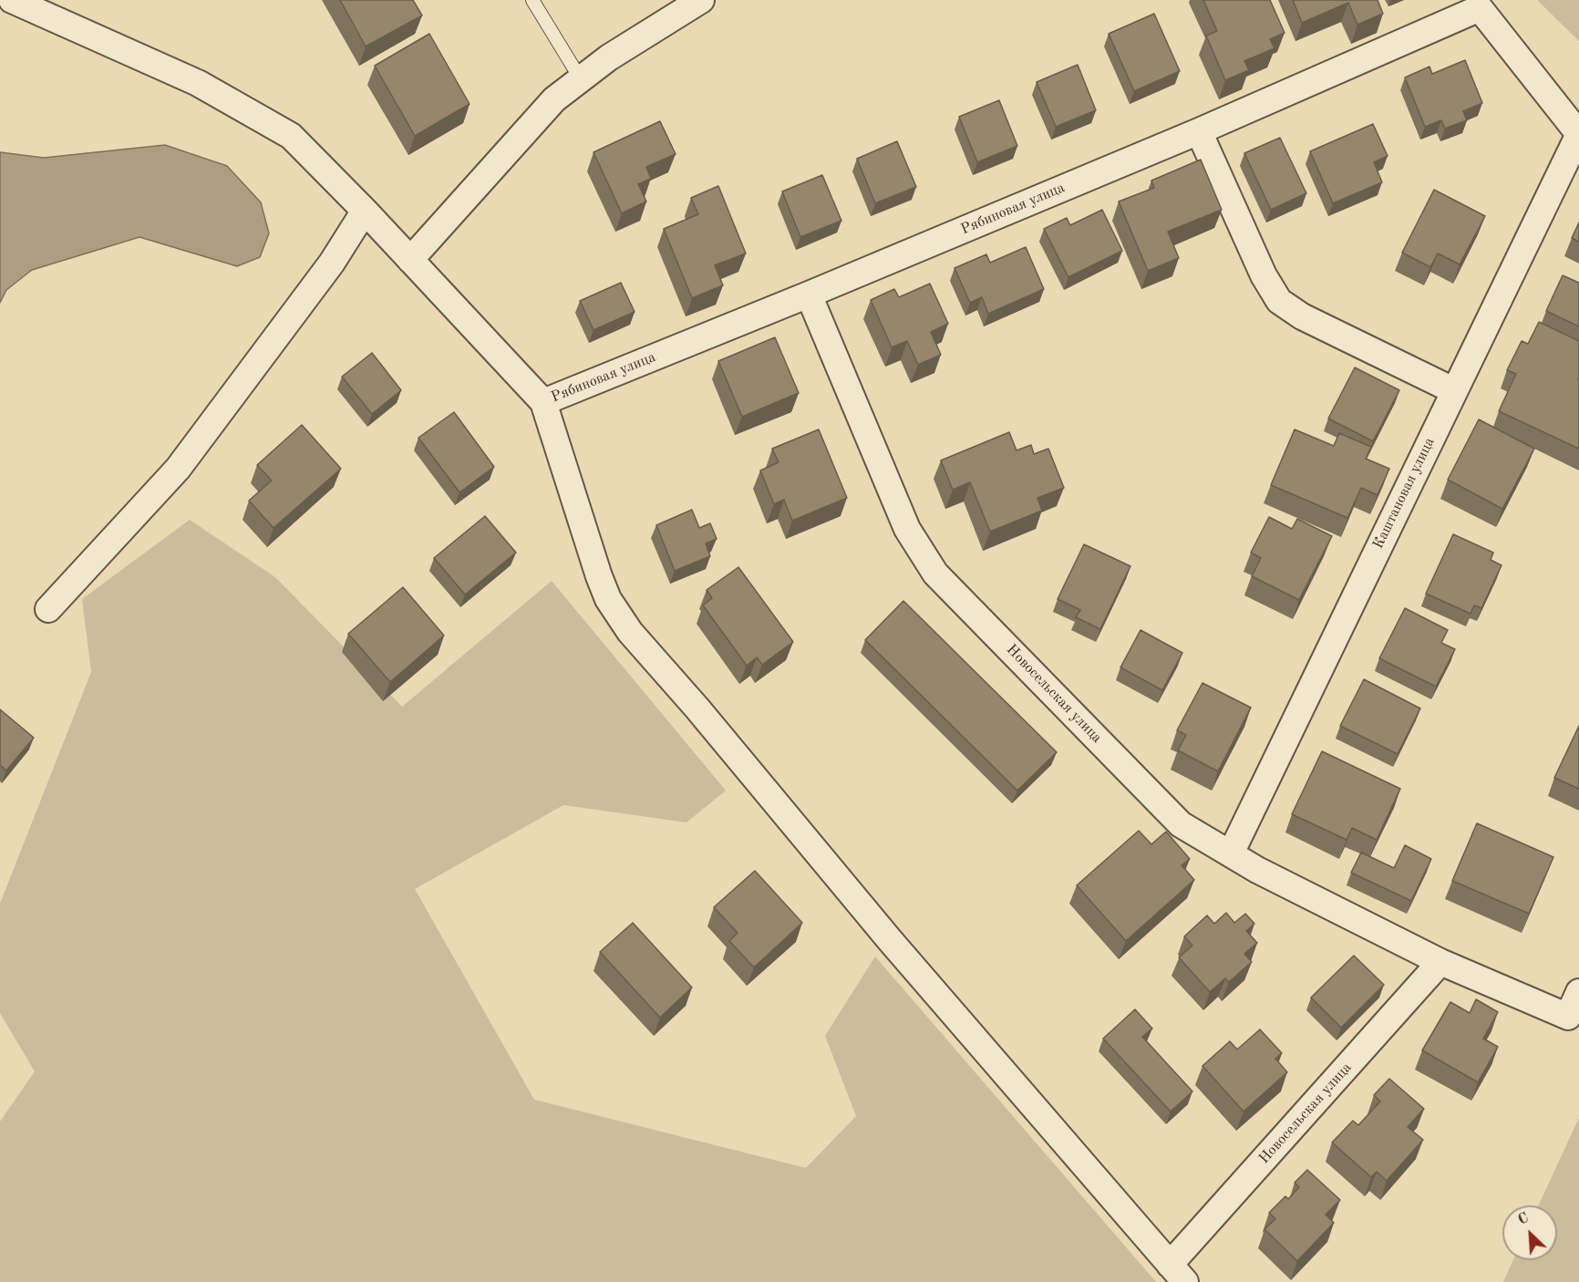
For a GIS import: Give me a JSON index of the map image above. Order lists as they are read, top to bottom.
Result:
{
  "streets": {
    "street": ["Рябиновая улица", "Каштановая улица", "Новосельская улица"]
  },
  "crossings": [
    ["Рябиновая улица", "Каштановая улица"],
    ["Рябиновая улица", "Новосельская улица"],
    ["Каштановая улица", "Новосельская улица"]
  ],
  "north": "top left"
}
